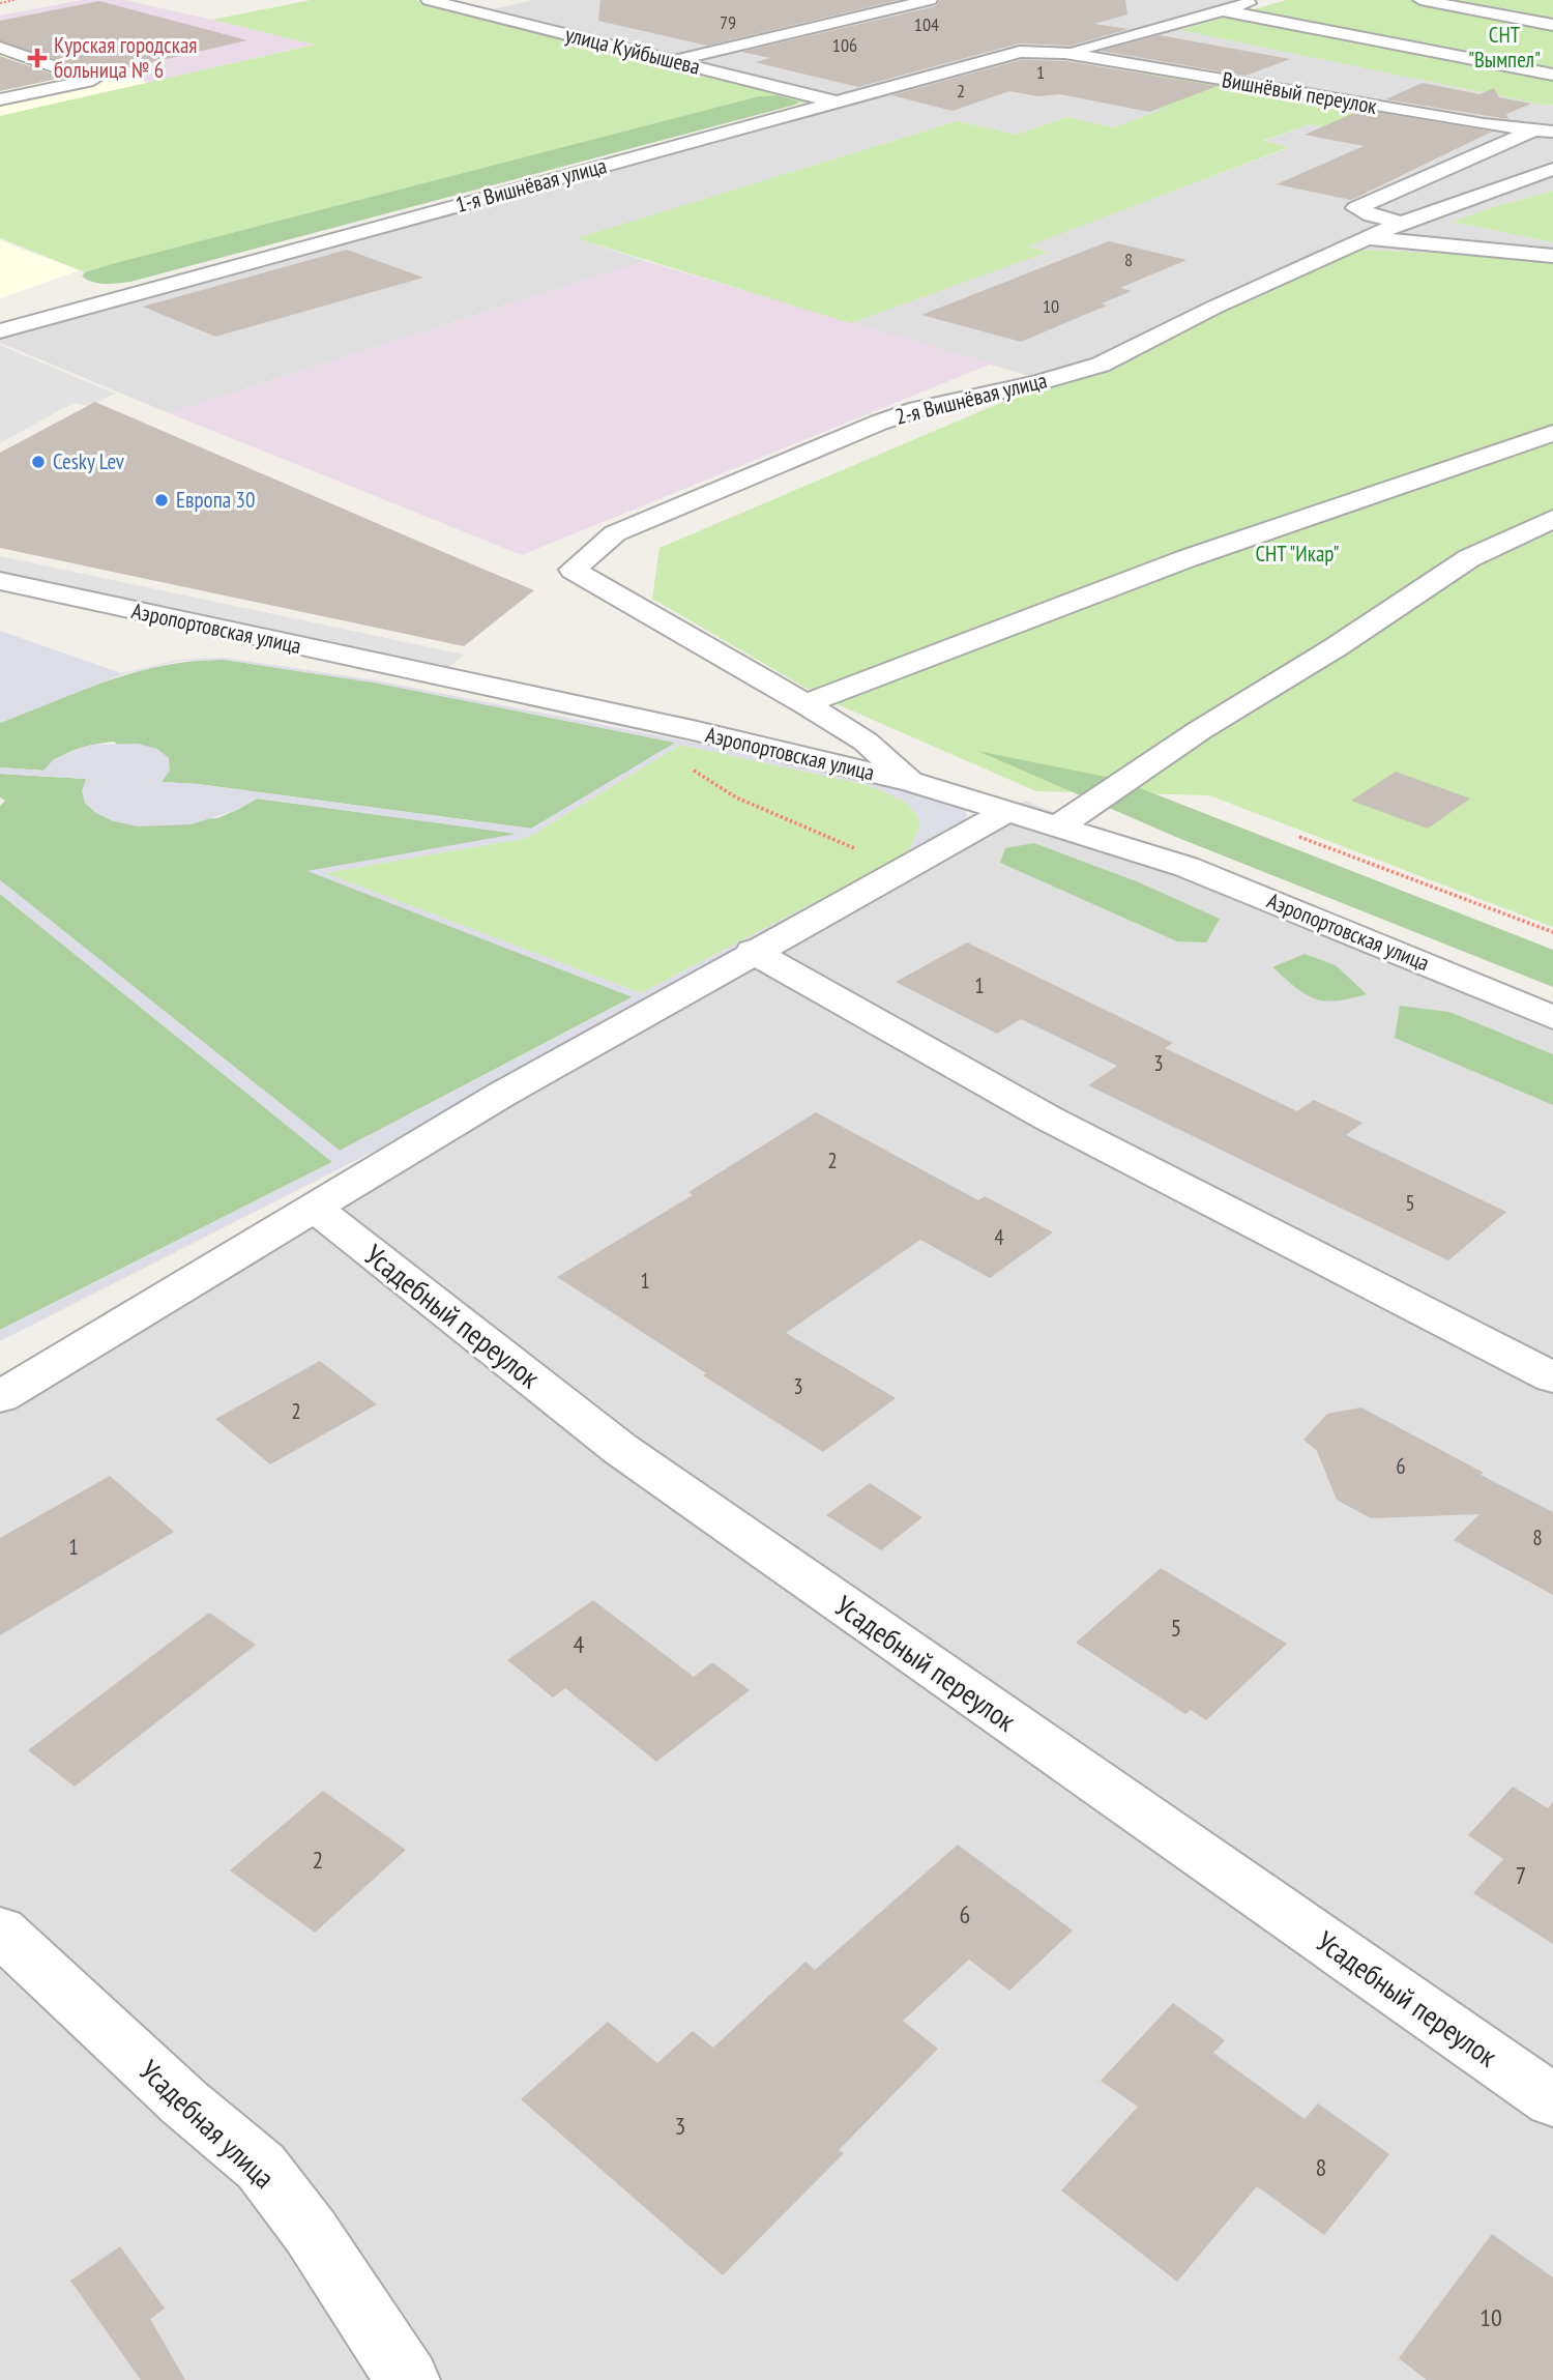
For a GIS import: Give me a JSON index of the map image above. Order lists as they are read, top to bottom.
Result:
{
  "streets": {
    "street": [
      "улица Куйбышева",
      "Вишнёвый переулок",
      "1-я Вишнёвая улица",
      "2-я Вишнёвая улица",
      "Аэропортовская улица",
      "Усадебный переулок",
      "Усадебная улица"
    ]
  },
  "crossings": [
    ["улица Куйбышева", "1-я Вишнёвая улица"],
    ["Вишнёвый переулок", "1-я Вишнёвая улица"],
    ["2-я Вишнёвая улица", "Аэропортовская улица"]
  ],
  "parks": ["СНТ \"Вымпел\"", "СНТ \"Икар\""],
  "places": {
    "health": ["Курская городская больница № 6"],
    "other": ["Cesky Lev", "Европа 30"]
  },
  "house_numbers": [
    "79",
    "104",
    "106",
    "1",
    "2",
    "8",
    "10",
    "1",
    "3",
    "2",
    "5",
    "4",
    "1",
    "3",
    "2",
    "6",
    "8",
    "1",
    "5",
    "4",
    "2",
    "7",
    "6",
    "3",
    "8",
    "10"
  ]
}
